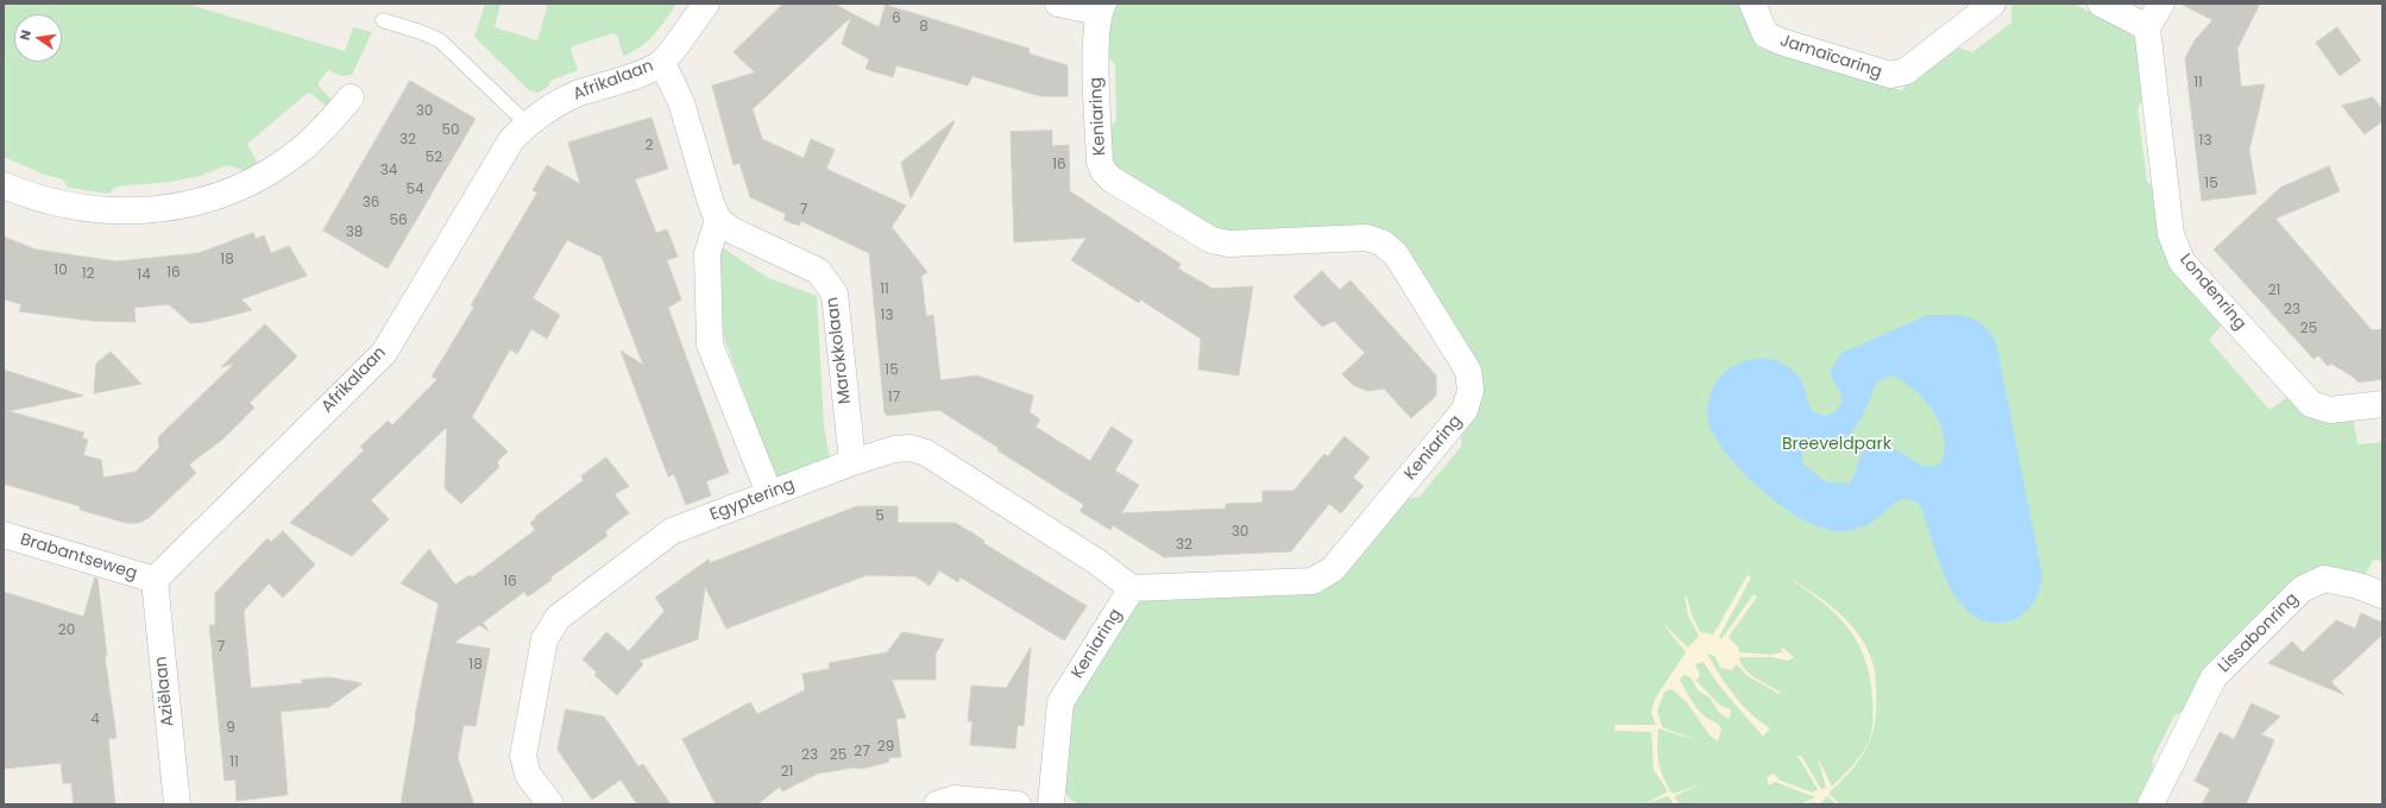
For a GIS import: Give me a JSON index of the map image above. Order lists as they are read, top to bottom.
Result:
{
  "streets": {
    "street": [
      "Jamaïcaring",
      "Afrikalaan",
      "Keniaring",
      "Londenring",
      "Marokkolaan",
      "Egyptering",
      "Brabantseweg",
      "Lissabonring",
      "Aziëlaan"
    ]
  },
  "crossings": [
    ["Afrikalaan", "Brabantseweg"],
    ["Afrikalaan", "Aziëlaan"],
    ["Keniaring", "Egyptering"],
    ["Marokkolaan", "Egyptering"],
    ["Brabantseweg", "Aziëlaan"]
  ],
  "parks": ["Breeveldpark"],
  "house_numbers": [
    "6",
    "8",
    "11",
    "30",
    "50",
    "32",
    "13",
    "2",
    "52",
    "16",
    "34",
    "15",
    "54",
    "36",
    "7",
    "56",
    "38",
    "18",
    "10",
    "16",
    "12",
    "14",
    "11",
    "21",
    "23",
    "13",
    "25",
    "15",
    "17",
    "5",
    "30",
    "32",
    "16",
    "20",
    "7",
    "18",
    "4",
    "9",
    "29",
    "27",
    "23",
    "25",
    "11",
    "21"
  ],
  "north": "left"
}
